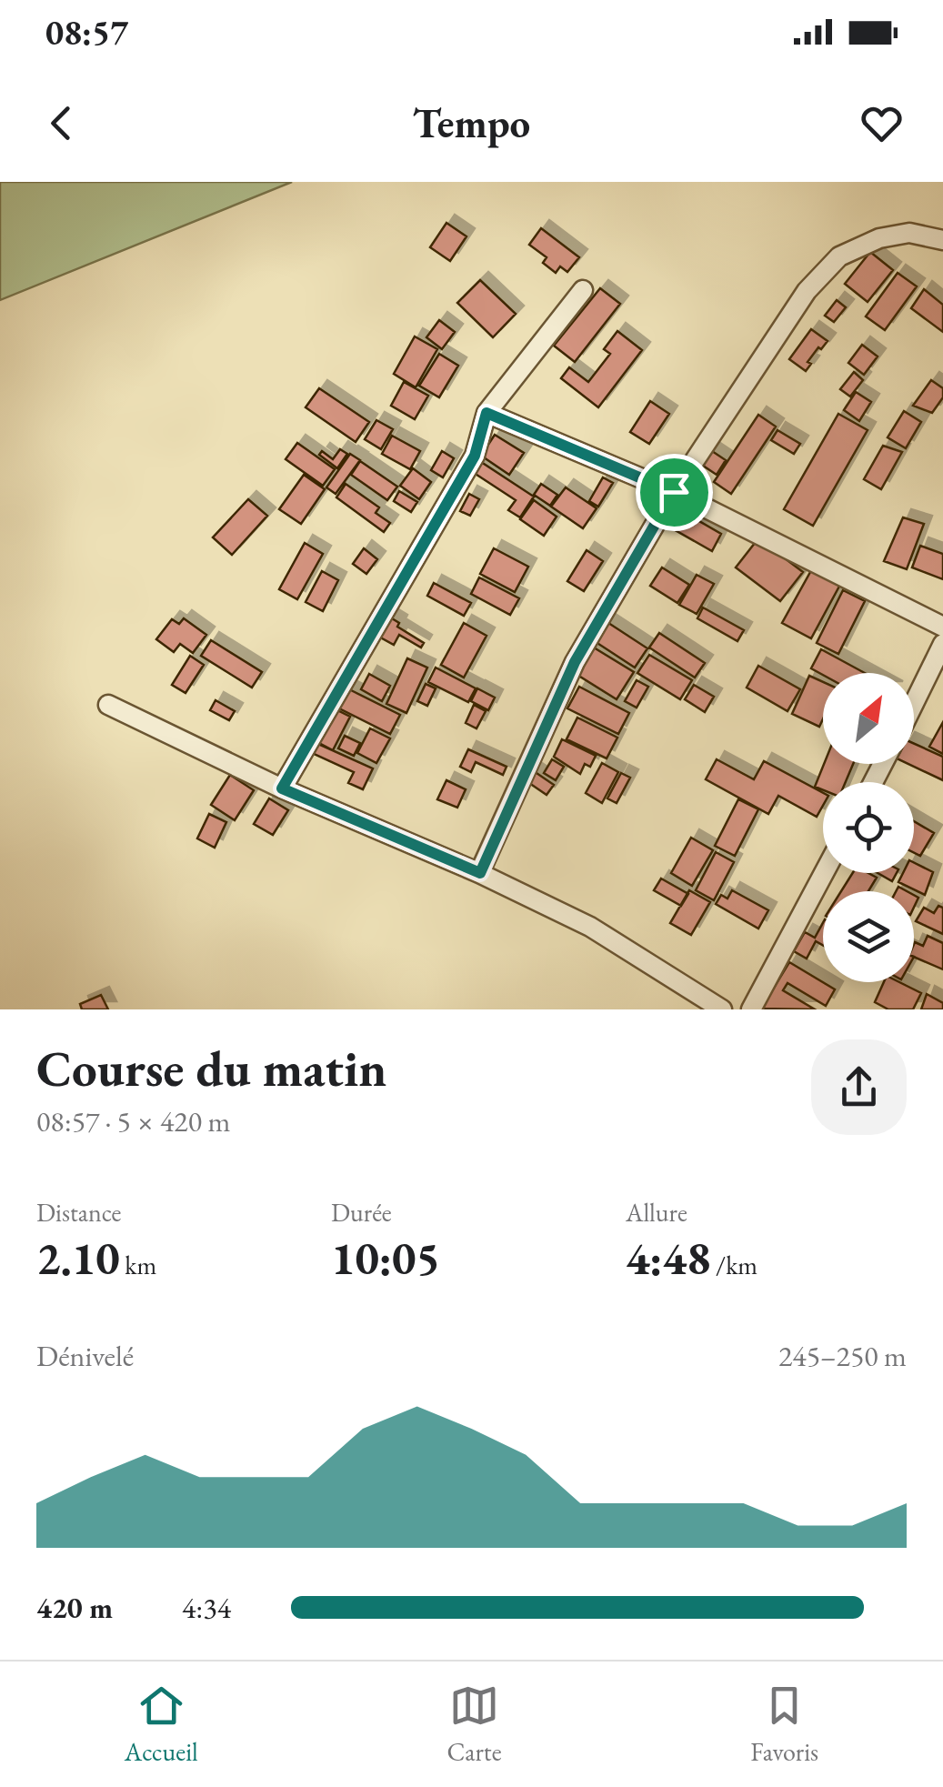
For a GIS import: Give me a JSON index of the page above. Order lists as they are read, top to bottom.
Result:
{
  "north": "top right",
  "page": {
    "status": "08:57",
    "header": "Tempo",
    "heading": ["Course du matin", "08:57 · 5 × 420 m"],
    "stats": [
      ["Distance", "2.10 km"],
      ["Durée", "10:05"],
      ["Allure", "4:48 /km"]
    ],
    "chart": ["Dénivelé", "245–250 m"],
    "list": [
      {
        "name": "420 m",
        "note": "4:34"
      }
    ],
    "tabs": ["Accueil", "Carte", "Favoris"]
  }
}
